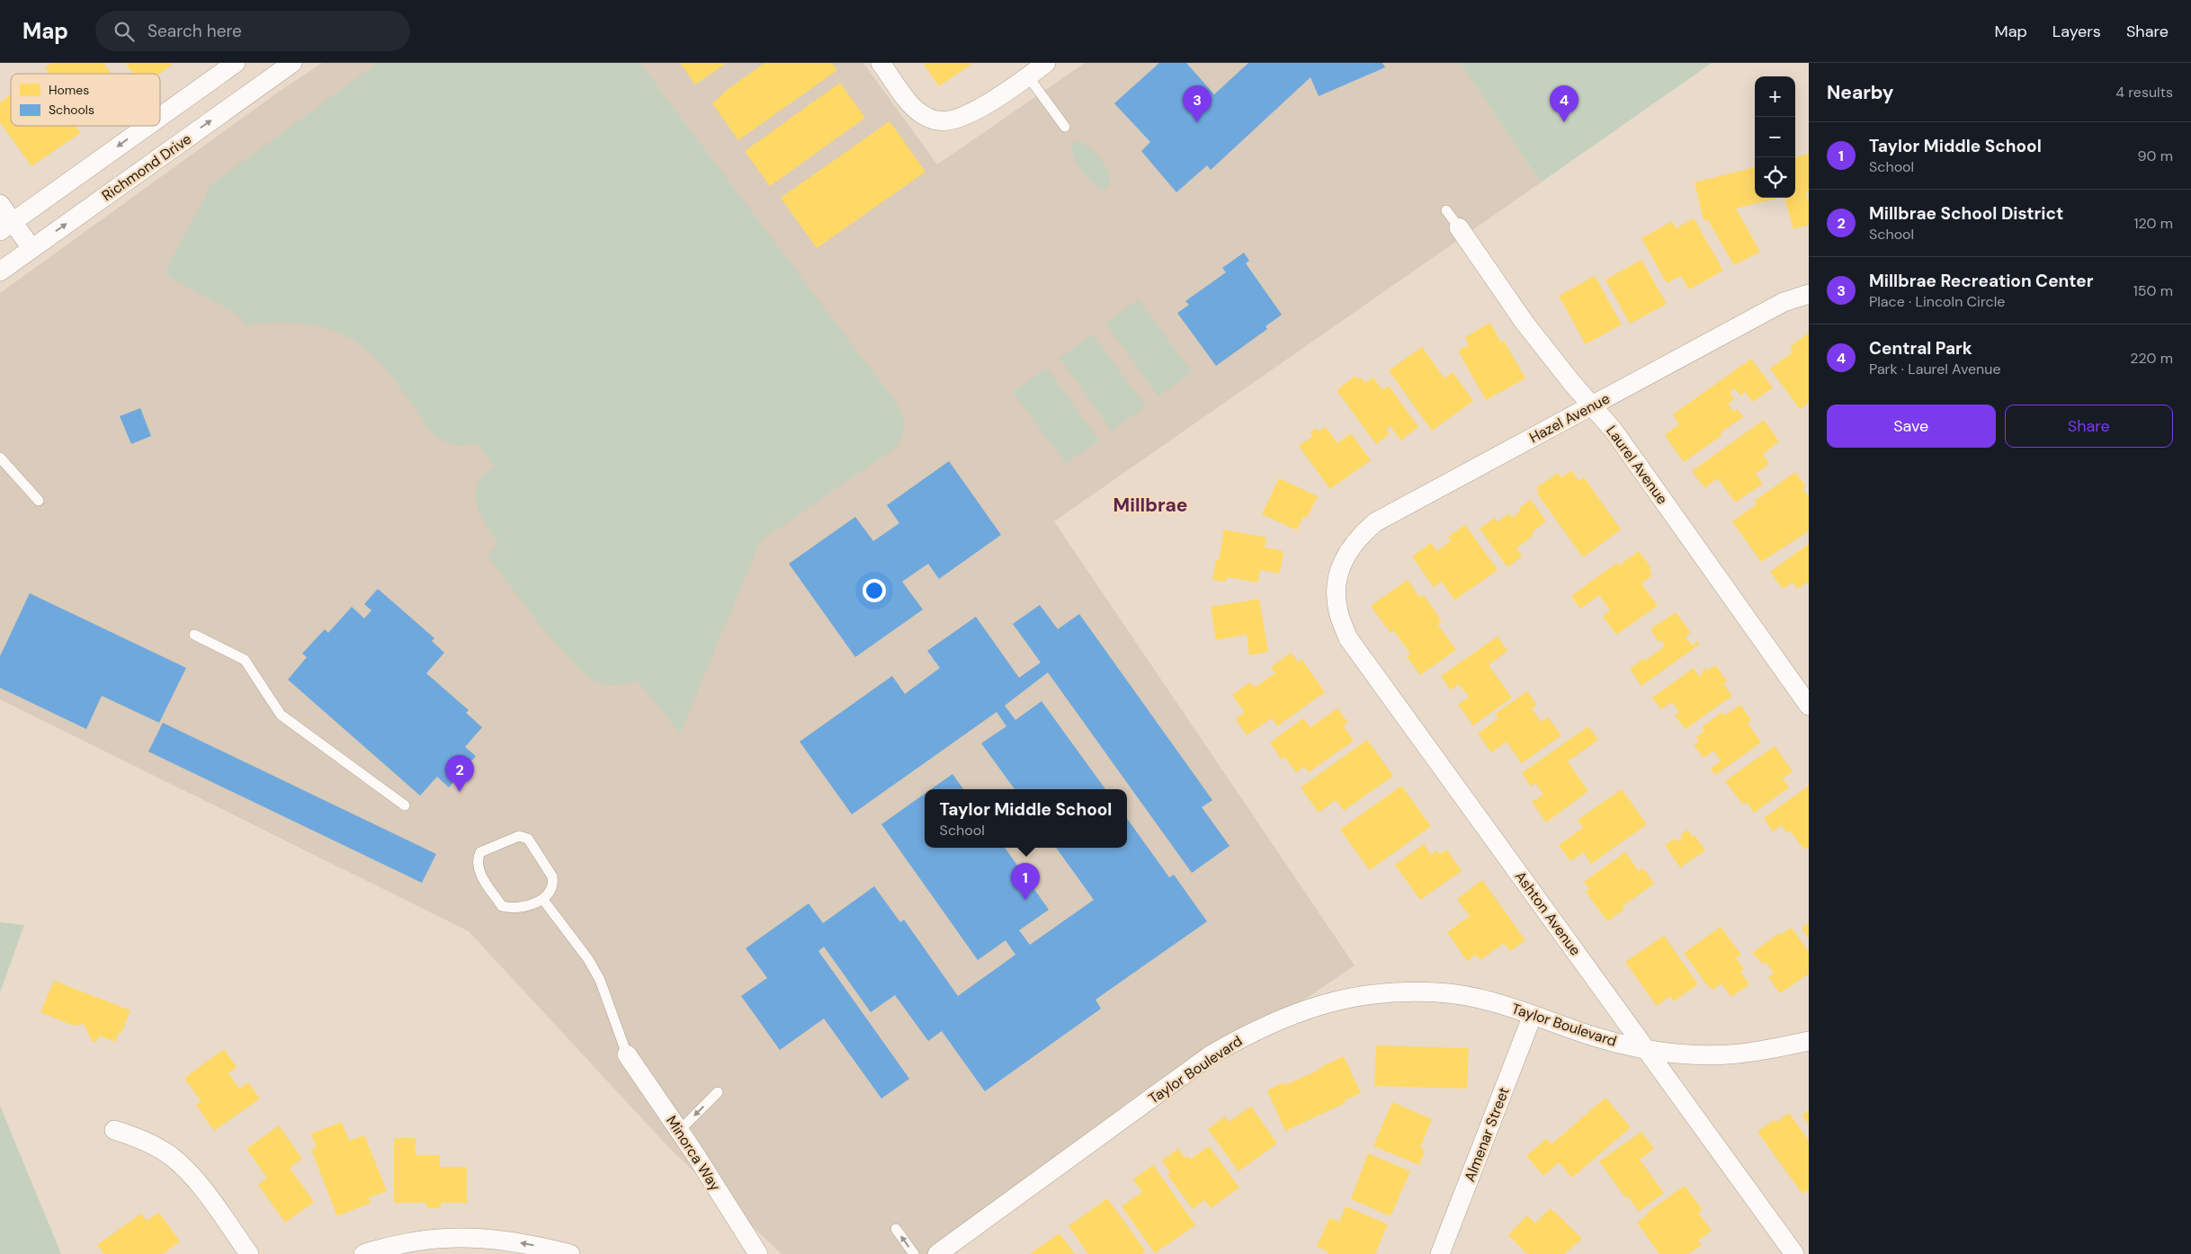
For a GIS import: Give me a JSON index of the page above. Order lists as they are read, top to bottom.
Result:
{
  "streets": {
    "street": [
      "Richmond Drive",
      "Hazel Avenue",
      "Laurel Avenue",
      "Ashton Avenue",
      "Taylor Boulevard",
      "Almenar Street",
      "Minorca Way"
    ]
  },
  "crossings": [
    ["Hazel Avenue", "Laurel Avenue"],
    ["Hazel Avenue", "Ashton Avenue"],
    ["Ashton Avenue", "Taylor Boulevard"],
    ["Taylor Boulevard", "Almenar Street"]
  ],
  "districts": ["Millbrae"],
  "legend": ["Homes", "Schools"],
  "page": {
    "header": "Map",
    "search": "Search here",
    "nav": ["Map", "Layers", "Share"],
    "heading": ["Nearby", "4 results"],
    "map_buttons": ["+", "−"],
    "pins": [
      "3",
      "4",
      "2",
      "1"
    ],
    "list": [
      {
        "mark": "1",
        "name": "Taylor Middle School",
        "note": "School",
        "value": "90 m"
      },
      {
        "mark": "2",
        "name": "Millbrae School District",
        "note": "School",
        "value": "120 m"
      },
      {
        "mark": "3",
        "name": "Millbrae Recreation Center",
        "note": "Place · Lincoln Circle",
        "value": "150 m"
      },
      {
        "mark": "4",
        "name": "Central Park",
        "note": "Park · Laurel Avenue",
        "value": "220 m"
      }
    ],
    "buttons": ["Save", "Share"],
    "popup": ["Taylor Middle School", "School"]
  }
}
